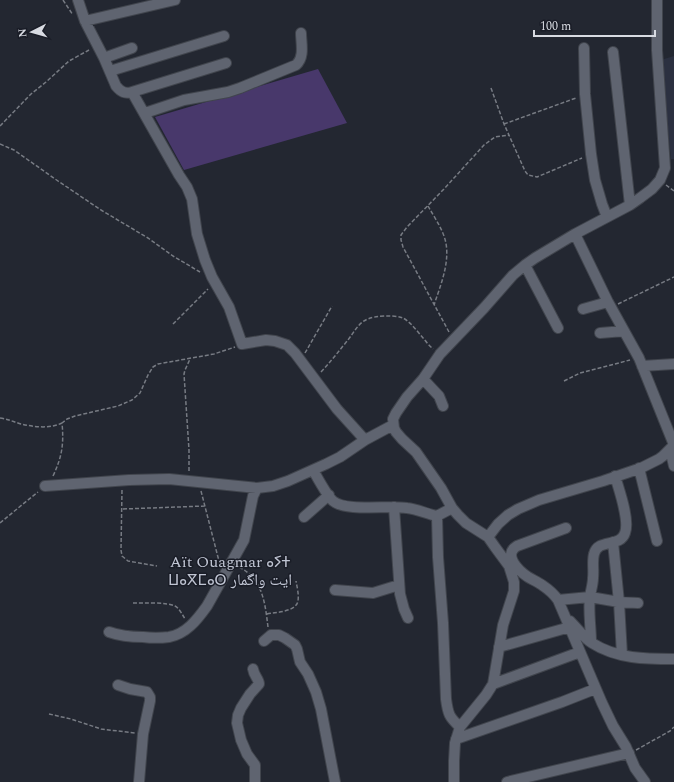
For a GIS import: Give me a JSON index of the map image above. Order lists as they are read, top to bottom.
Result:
{
  "districts": ["Aït Ouagmar ⴰⵢⵜ ⵡⴰⴳⵎⴰⵔ ايت واگمار"],
  "scale_bar": "100 m",
  "north": "left"
}
